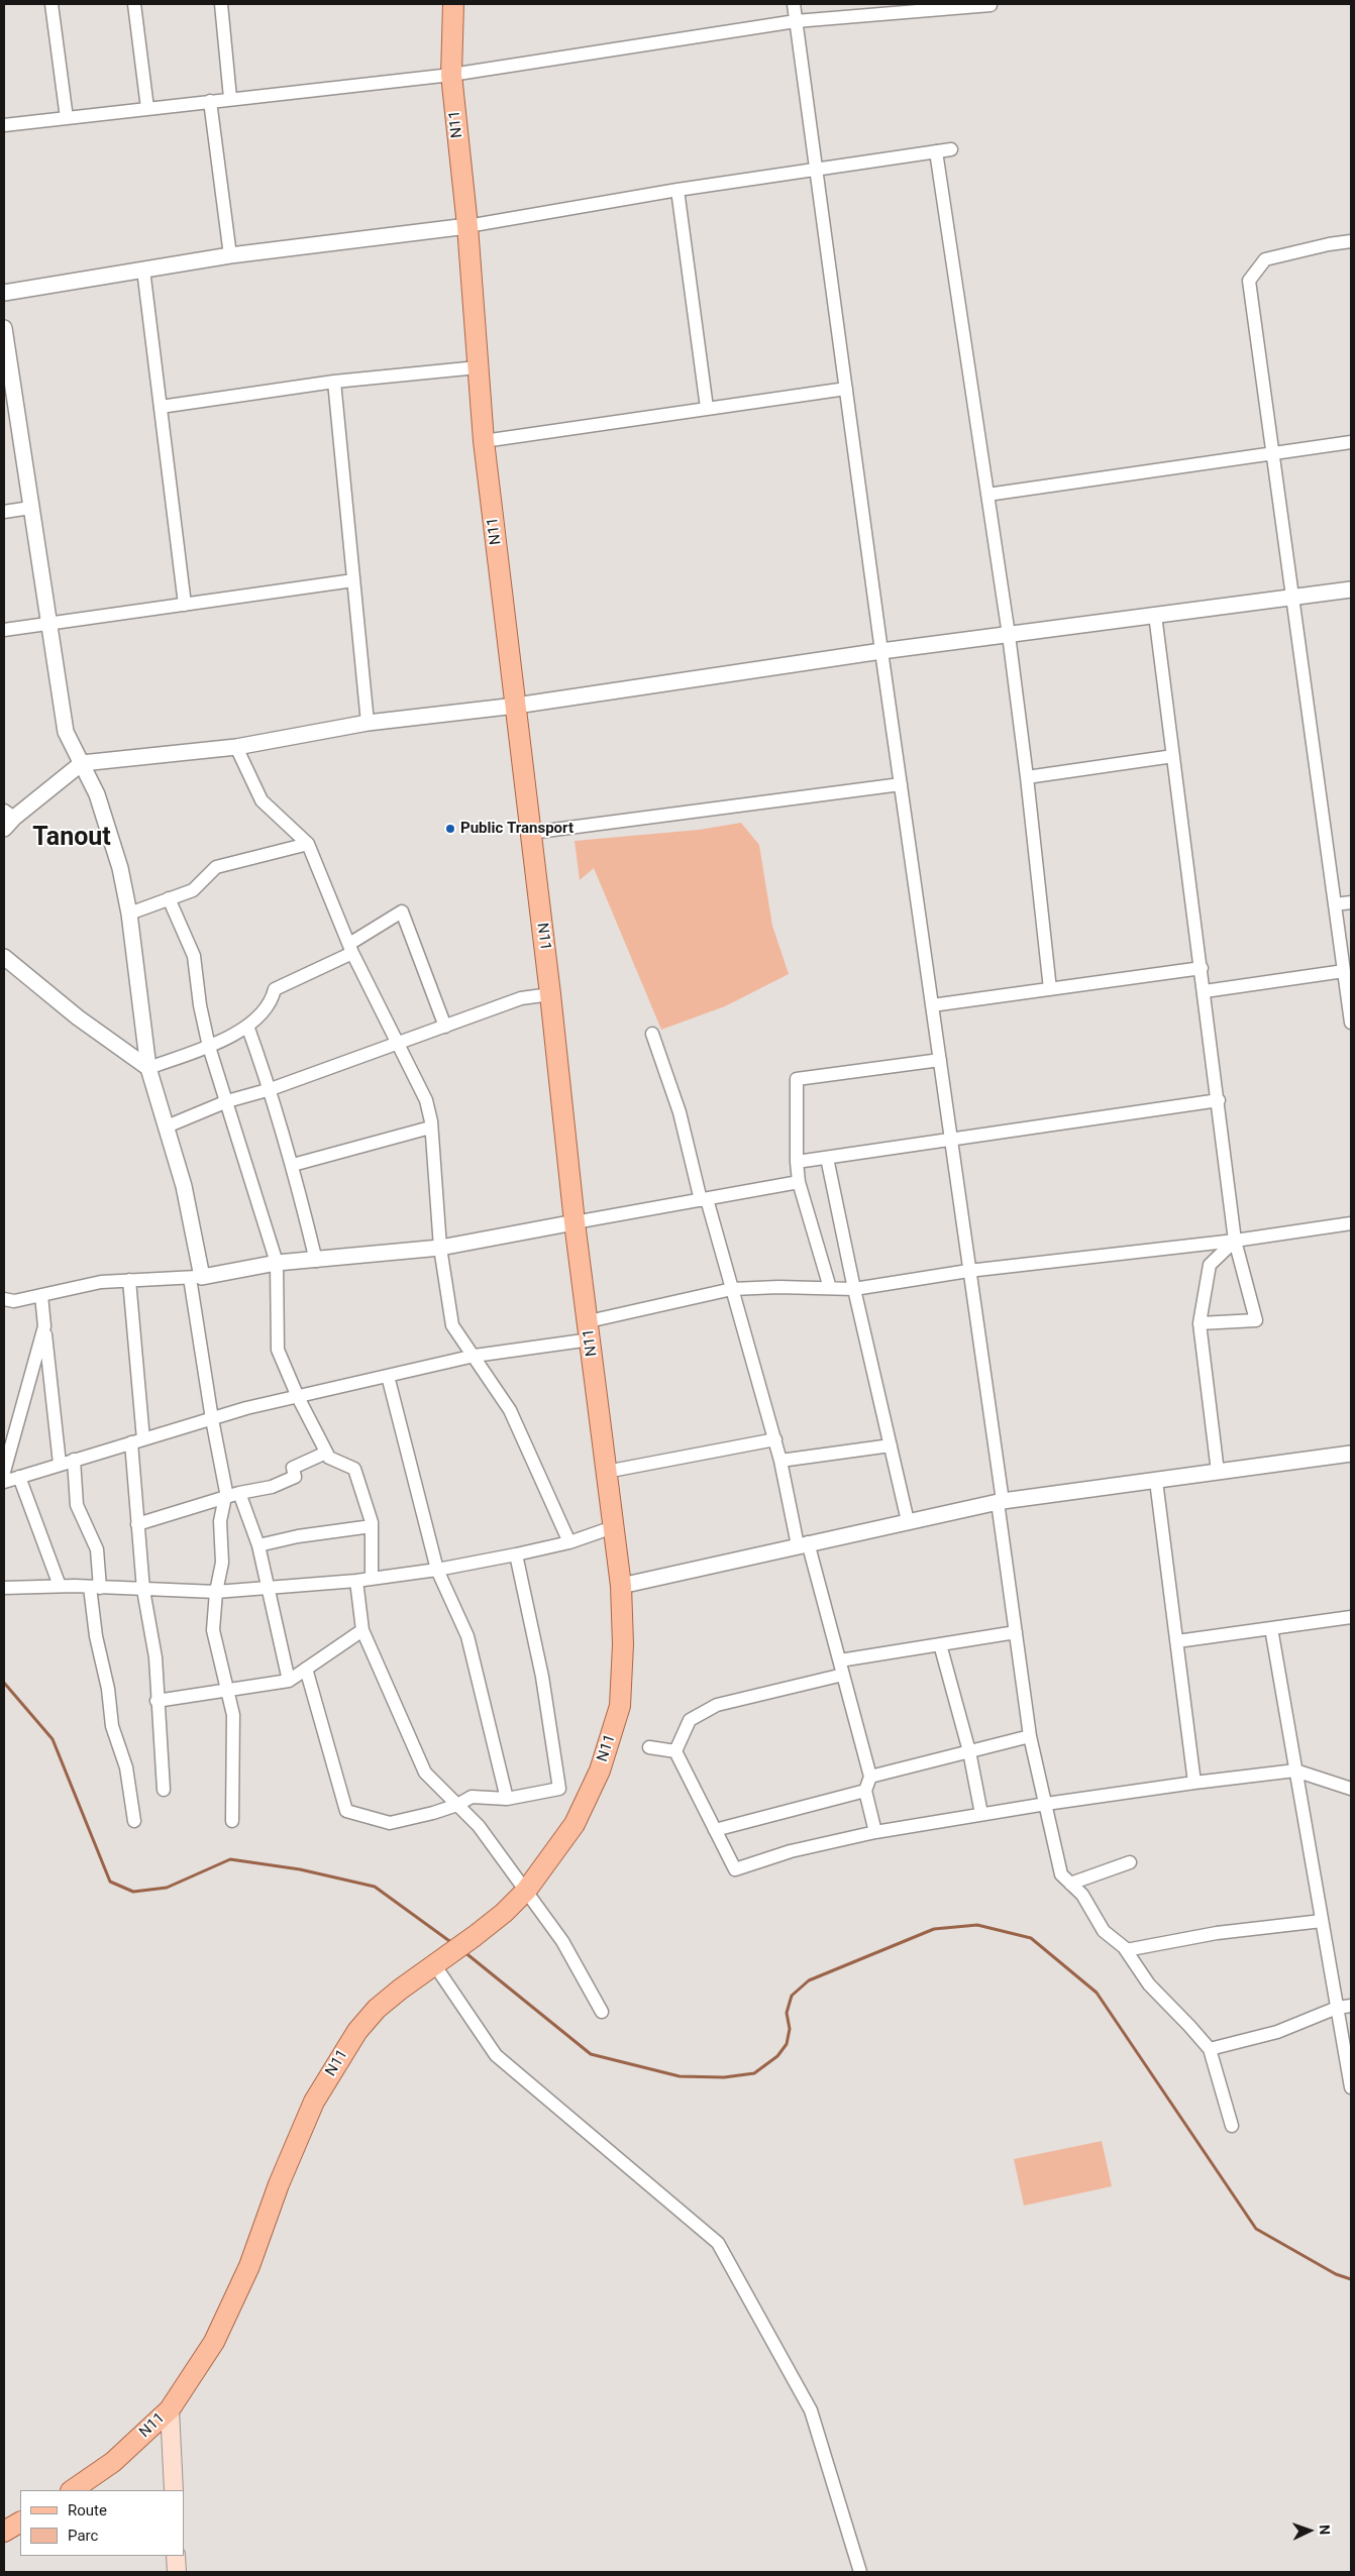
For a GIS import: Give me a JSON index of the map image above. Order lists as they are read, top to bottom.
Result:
{
  "streets": {
    "main road": ["N11"]
  },
  "districts": ["Tanout"],
  "places": ["Public Transport"],
  "legend": ["Route", "Parc"],
  "north": "right"
}
